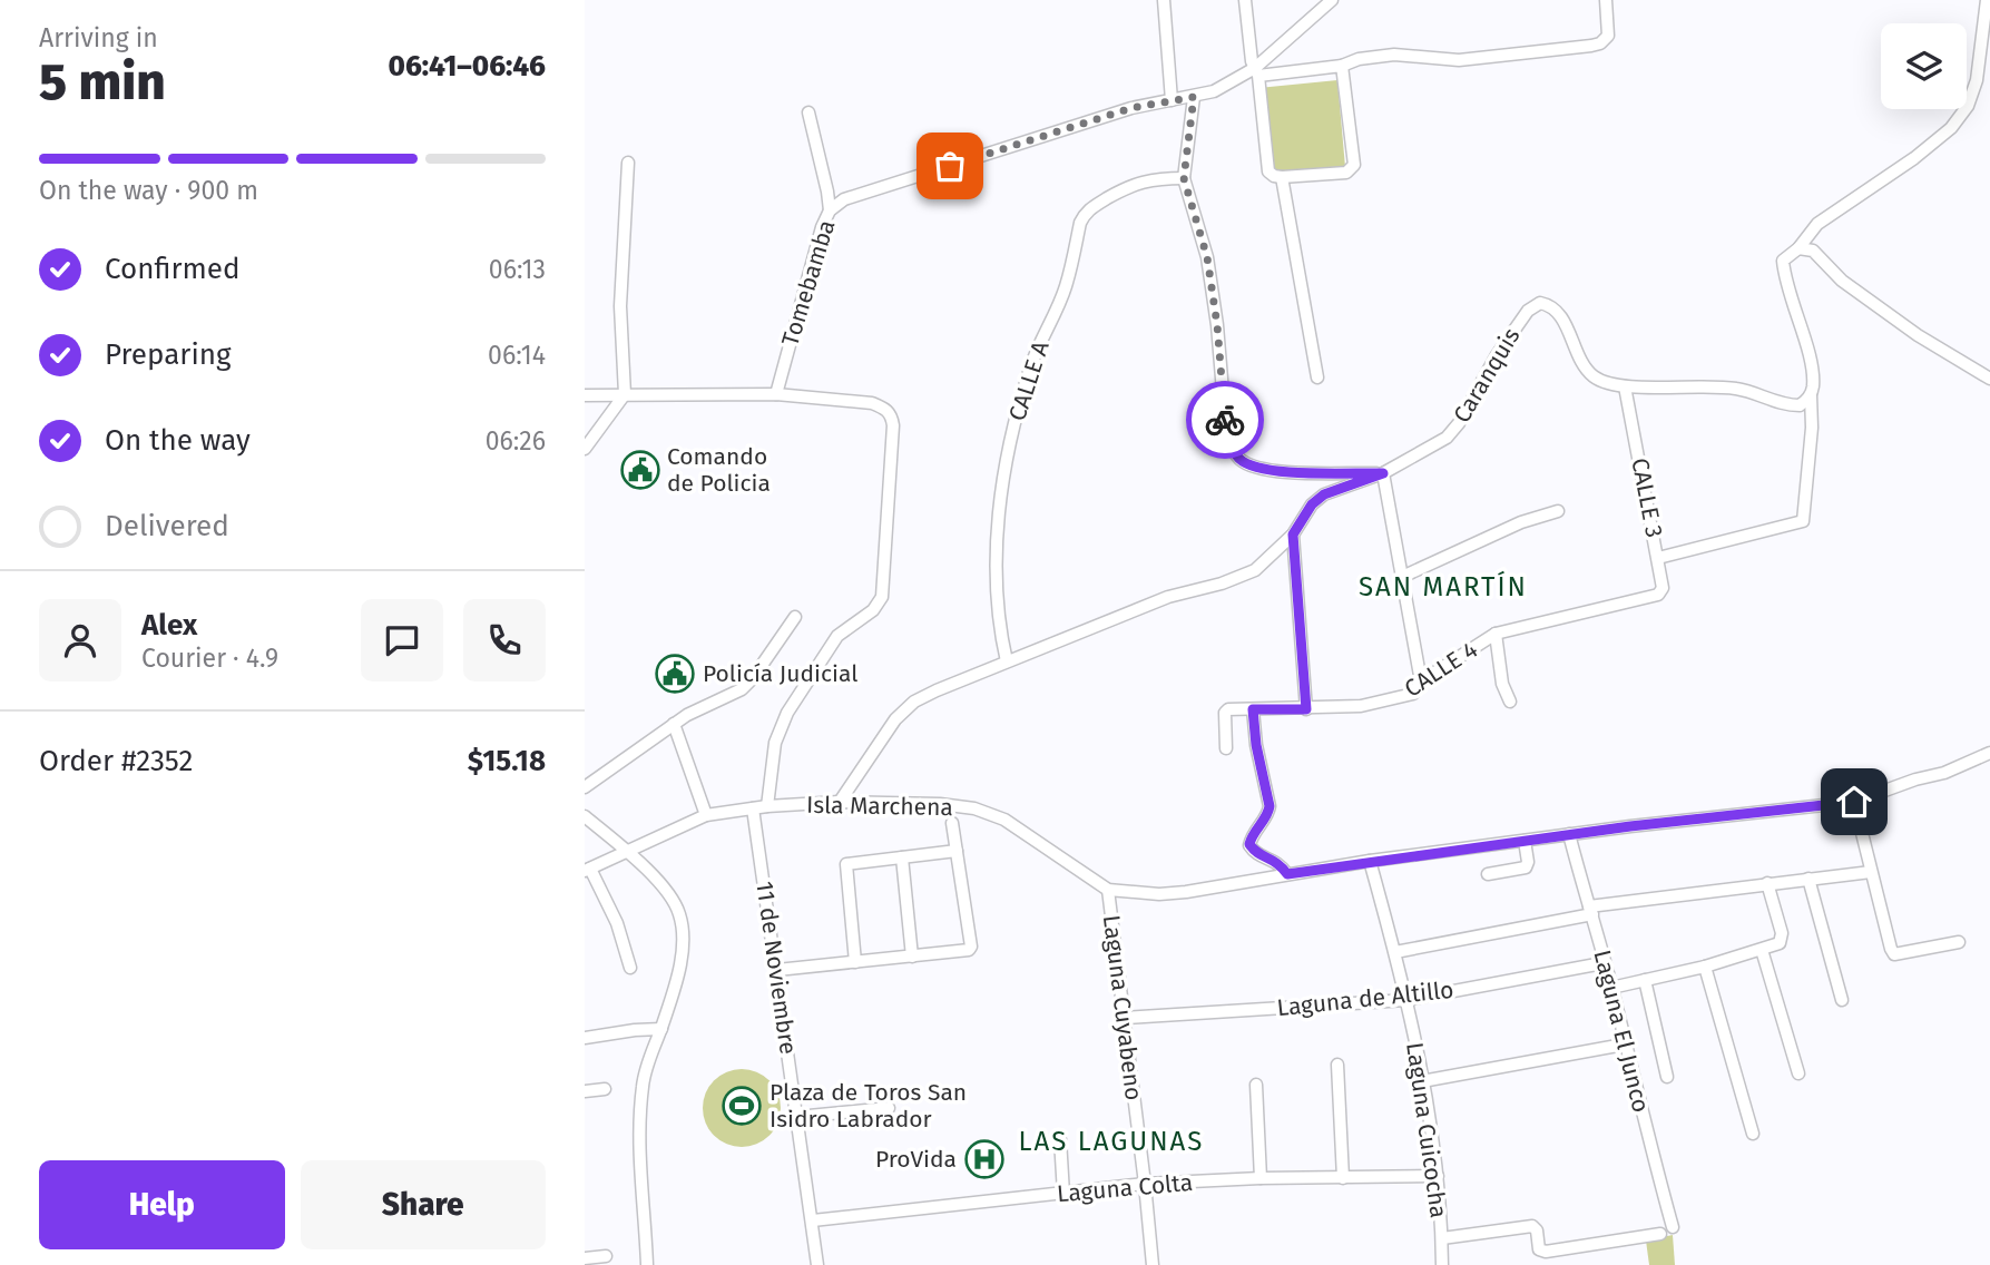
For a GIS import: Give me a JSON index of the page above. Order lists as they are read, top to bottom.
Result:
{
  "streets": {
    "street": [
      "Tomebamba",
      "Caranquis",
      "CALLE A",
      "CALLE 3",
      "CALLE 4",
      "Isla Marchena",
      "11 de Noviembre",
      "Laguna de Altillo",
      "Laguna Cuyabeno",
      "Laguna El Junco",
      "Laguna Cuicocha",
      "Laguna Colta"
    ]
  },
  "crossings": [
    ["Caranquis", "CALLE A"],
    ["Caranquis", "CALLE 3"],
    ["Caranquis", "Isla Marchena"],
    ["CALLE 3", "CALLE 4"],
    ["Isla Marchena", "11 de Noviembre"],
    ["Isla Marchena", "Laguna Cuyabeno"],
    ["Isla Marchena", "Laguna El Junco"],
    ["Isla Marchena", "Laguna Cuicocha"],
    ["11 de Noviembre", "Laguna Colta"],
    ["Laguna de Altillo", "Laguna Cuyabeno"],
    ["Laguna de Altillo", "Laguna El Junco"],
    ["Laguna de Altillo", "Laguna Cuicocha"],
    ["Laguna Cuyabeno", "Laguna Colta"],
    ["Laguna Cuicocha", "Laguna Colta"]
  ],
  "districts": ["SAN MARTÍN", "LAS LAGUNAS"],
  "places": {
    "public building": ["Comando de Policia", "Policía Judicial"],
    "sports": ["Plaza de Toros San Isidro Labrador"],
    "hospital": ["ProVida"]
  },
  "page": {
    "heading": ["5 min", "Arriving in", "06:41–06:46"],
    "panel": [
      "Alex",
      "Courier · 4.9",
      "Order #2352",
      "$15.18"
    ],
    "bar": "On the way · 900 m",
    "list": [
      ["Confirmed", "06:13"],
      ["Preparing", "06:14"],
      ["On the way", "06:26"],
      "Delivered"
    ],
    "buttons": ["Help", "Share"]
  }
}
